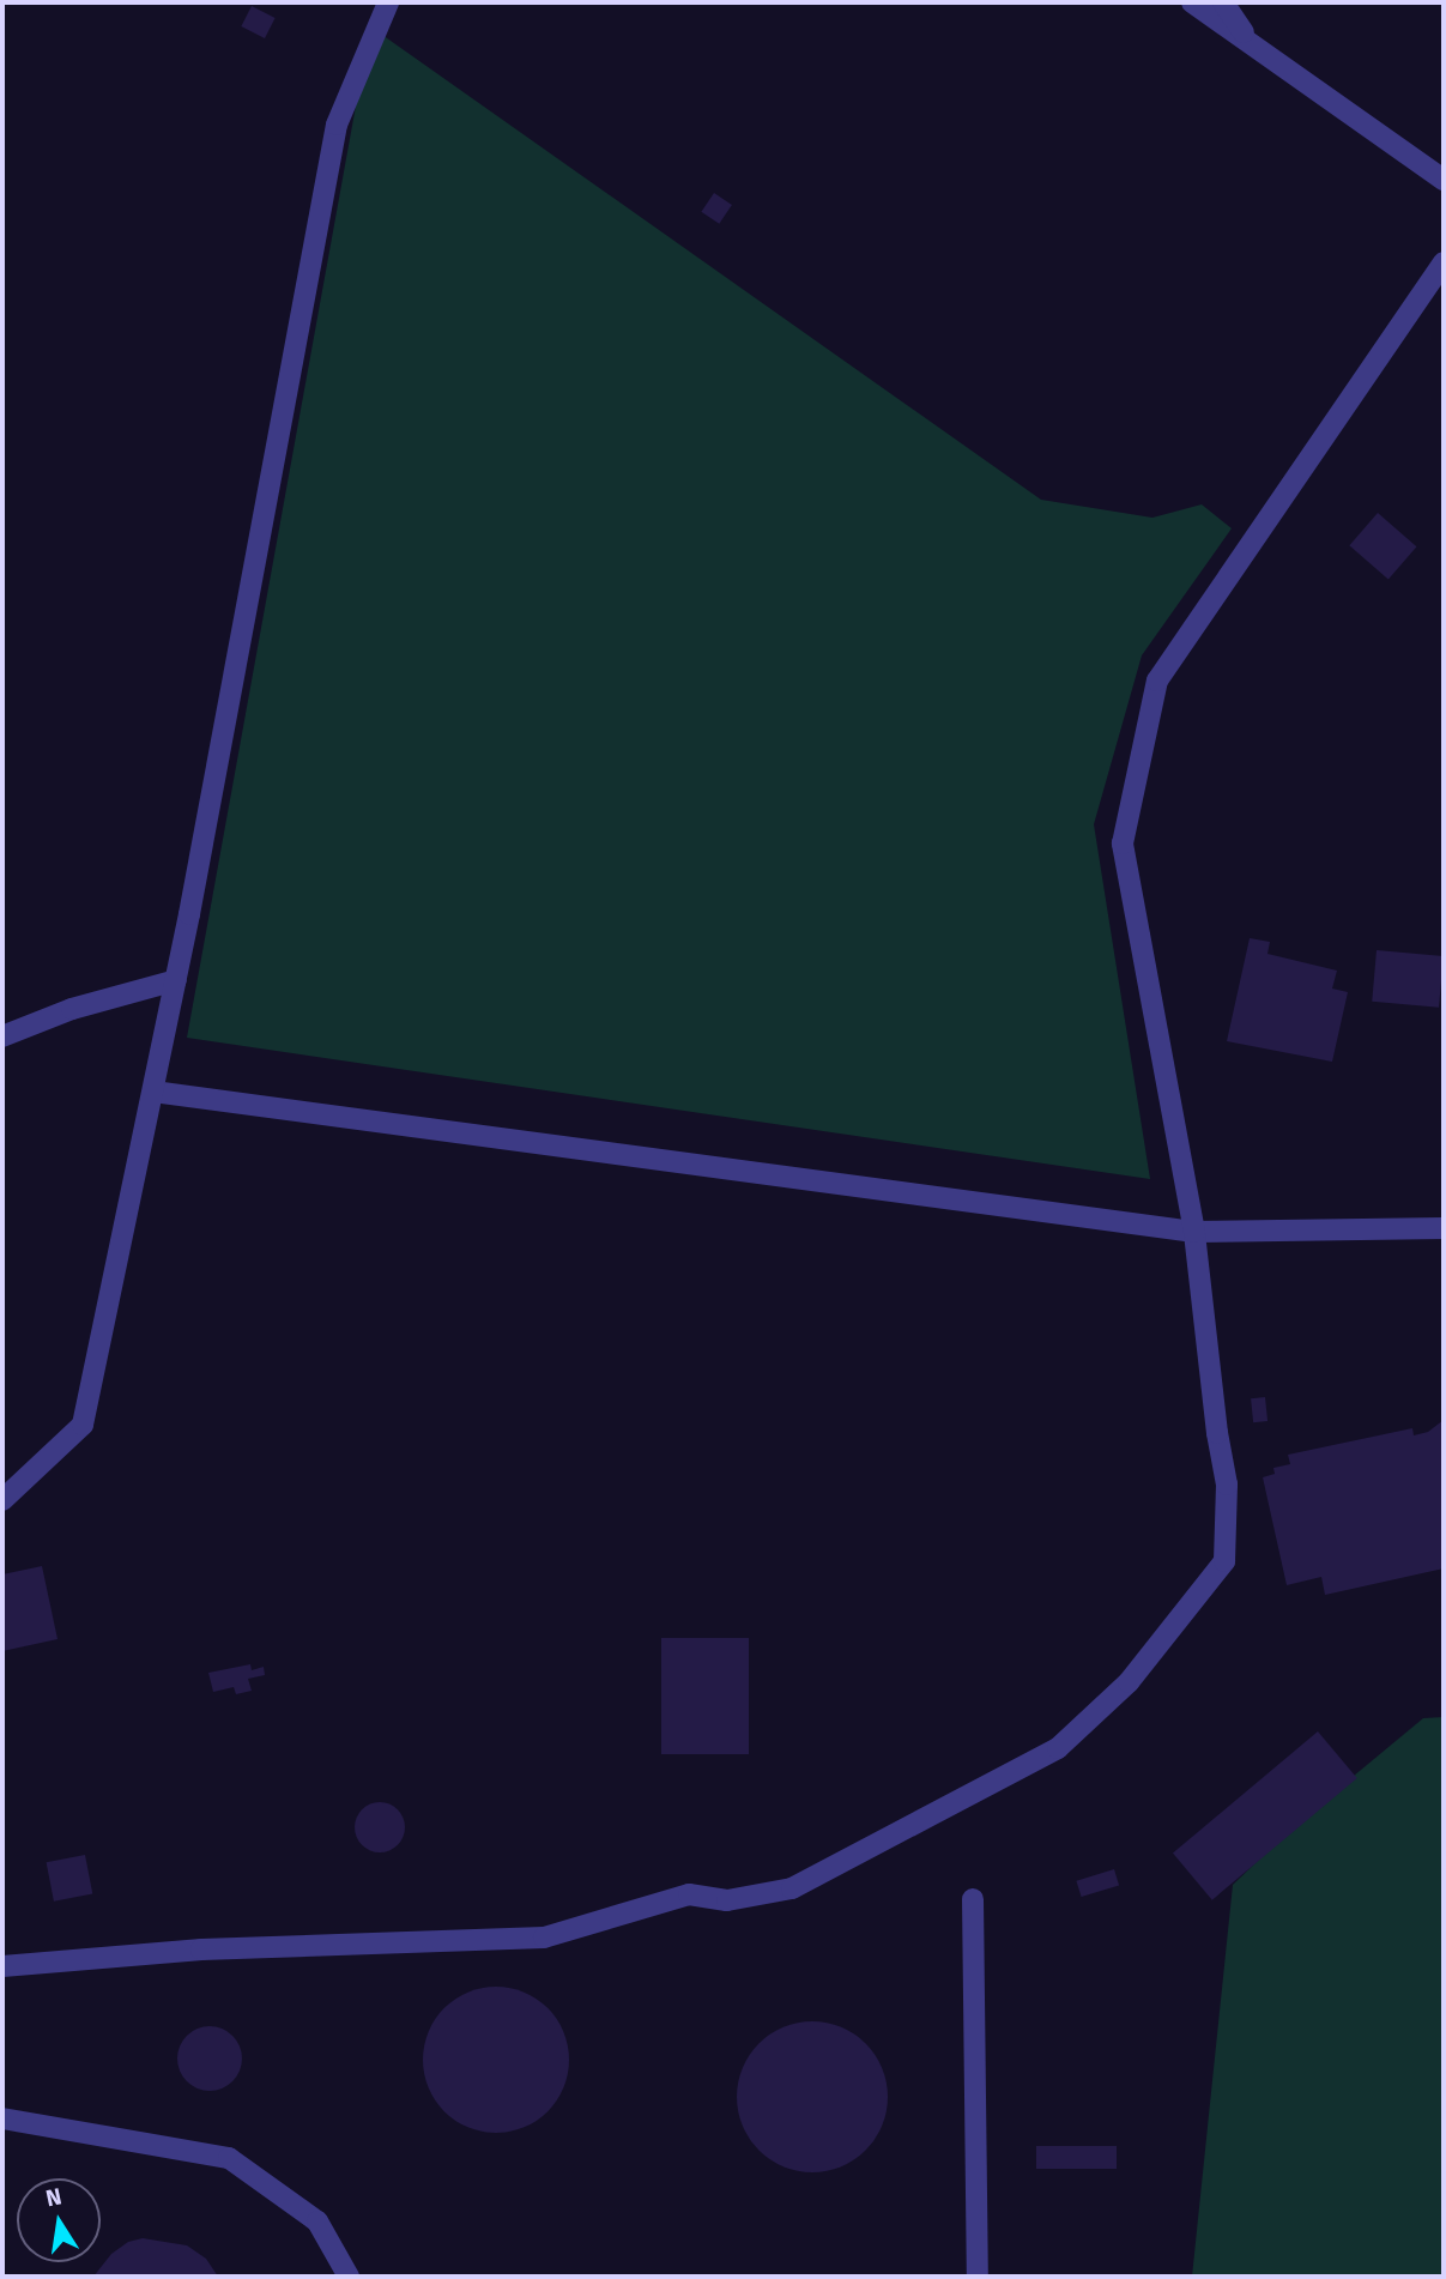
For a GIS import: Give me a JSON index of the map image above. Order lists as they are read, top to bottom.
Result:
{
  "north": "top"
}
